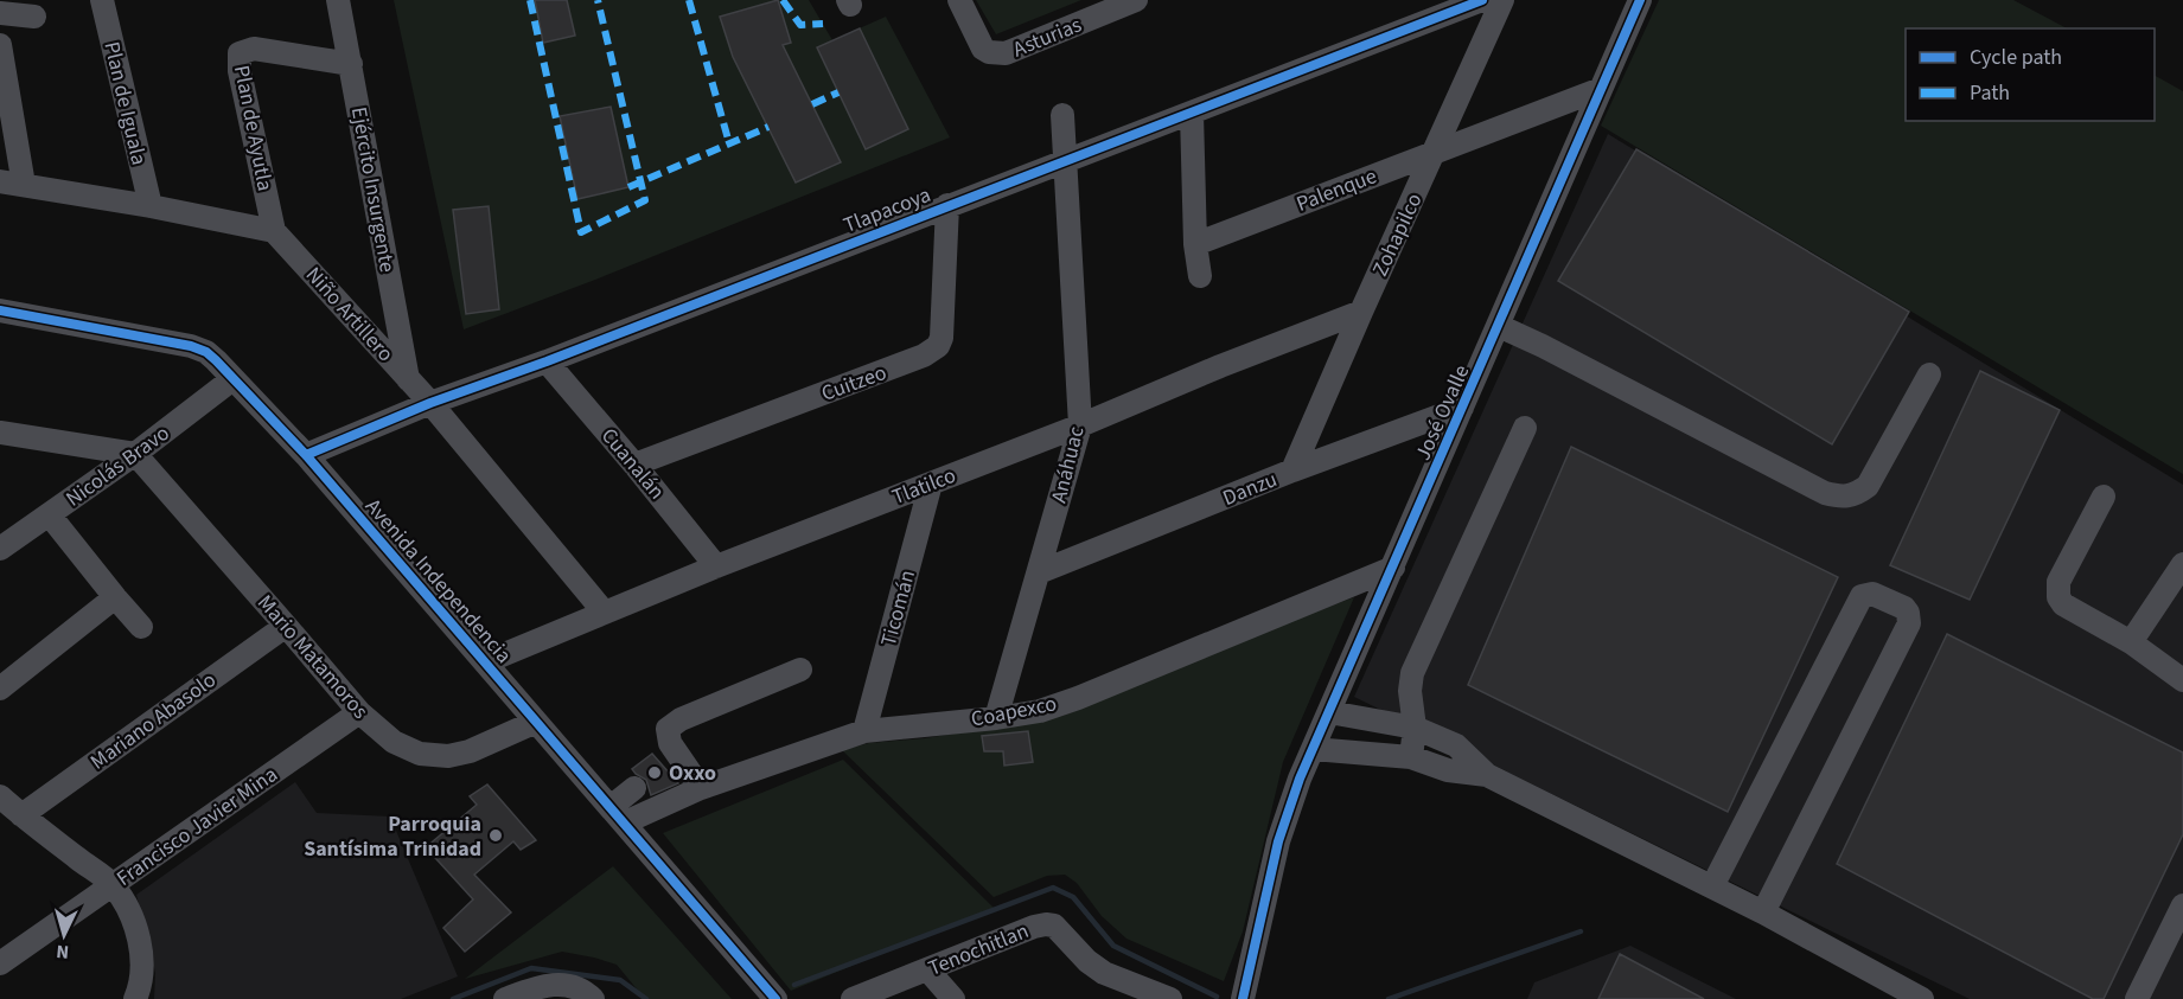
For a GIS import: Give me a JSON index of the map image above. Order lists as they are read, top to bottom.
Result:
{
  "streets": {
    "street": [
      "Asturias",
      "Plan de Iguala",
      "Plan de Ayutla",
      "Ejército Insurgente",
      "Palenque",
      "Tlapacoya",
      "Zohapilco",
      "Niño Artillero",
      "Cuitzeo",
      "José Ovalle",
      "Cuanalán",
      "Anáhuac",
      "Nicolás Bravo",
      "Tlatilco",
      "Danzu",
      "Avenida Independencia",
      "Ticomán",
      "Mario Matamoros",
      "Coapexco",
      "Mariano Abasolo",
      "Francisco Javier Mina",
      "Tenochitlan"
    ]
  },
  "crossings": [
    ["Plan de Ayutla", "Ejército Insurgente"],
    ["Plan de Ayutla", "Niño Artillero"],
    ["Ejército Insurgente", "Niño Artillero"],
    ["Palenque", "Zohapilco"],
    ["Palenque", "José Ovalle"],
    ["Tlapacoya", "Niño Artillero"],
    ["Tlapacoya", "Cuitzeo"],
    ["Tlapacoya", "Cuanalán"],
    ["Tlapacoya", "Anáhuac"],
    ["Tlapacoya", "Avenida Independencia"],
    ["Zohapilco", "Tlatilco"],
    ["Zohapilco", "Danzu"],
    ["Niño Artillero", "Tlatilco"],
    ["Cuitzeo", "Cuanalán"],
    ["José Ovalle", "Danzu"],
    ["José Ovalle", "Coapexco"],
    ["Cuanalán", "Tlatilco"],
    ["Anáhuac", "Tlatilco"],
    ["Anáhuac", "Danzu"],
    ["Anáhuac", "Coapexco"],
    ["Nicolás Bravo", "Avenida Independencia"],
    ["Nicolás Bravo", "Mario Matamoros"],
    ["Tlatilco", "Avenida Independencia"],
    ["Tlatilco", "Ticomán"],
    ["Avenida Independencia", "Mario Matamoros"],
    ["Avenida Independencia", "Coapexco"],
    ["Ticomán", "Coapexco"],
    ["Mario Matamoros", "Mariano Abasolo"],
    ["Mario Matamoros", "Francisco Javier Mina"]
  ],
  "places": ["Oxxo", "Parroquia Santísima Trinidad"],
  "legend": ["Cycle path", "Path"],
  "north": "bottom"
}
